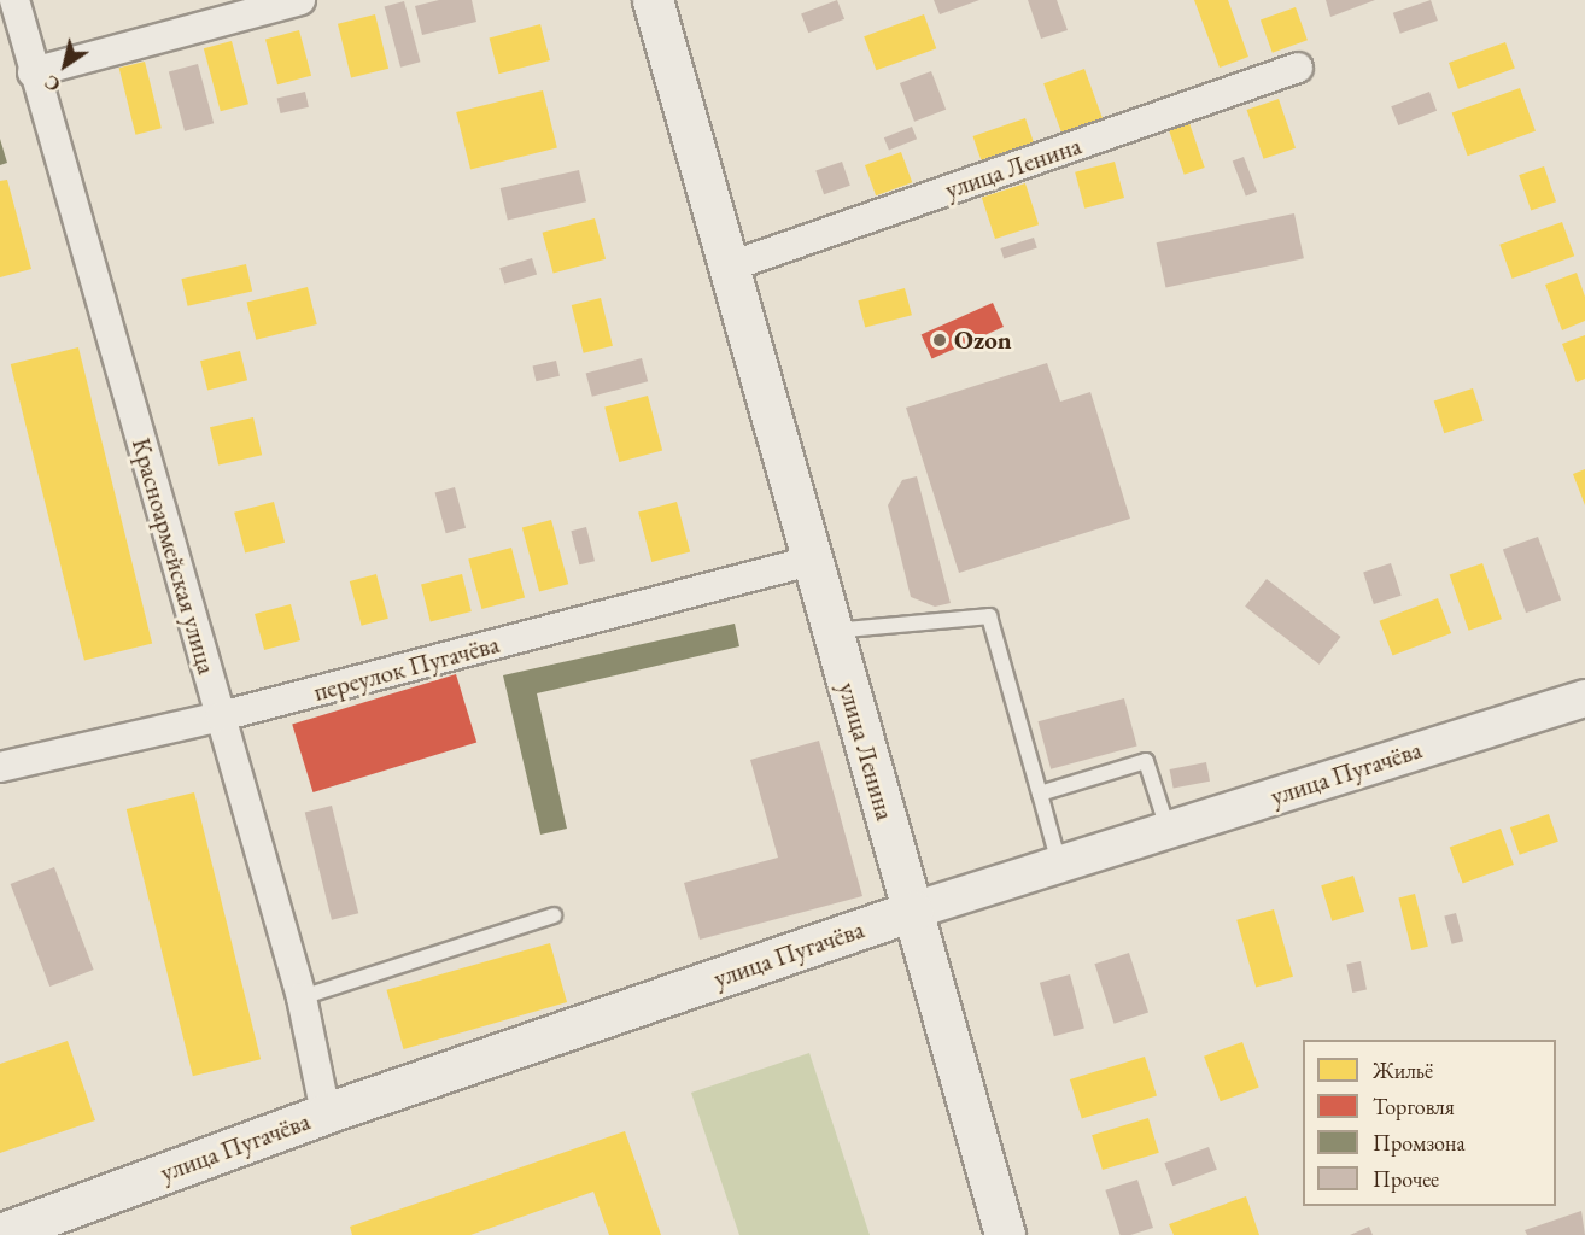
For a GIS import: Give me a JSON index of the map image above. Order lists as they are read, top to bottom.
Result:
{
  "streets": {
    "main road": ["улица Ленина", "улица Пугачёва"],
    "street": ["Красноармейская улица", "переулок Пугачёва"]
  },
  "crossings": [
    ["улица Ленина", "переулок Пугачёва"],
    ["улица Ленина", "улица Пугачёва"],
    ["Красноармейская улица", "переулок Пугачёва"],
    ["Красноармейская улица", "улица Пугачёва"]
  ],
  "places": ["Ozon"],
  "legend": [
    "Жильё",
    "Торговля",
    "Промзона",
    "Прочее"
  ],
  "north": "bottom left"
}
